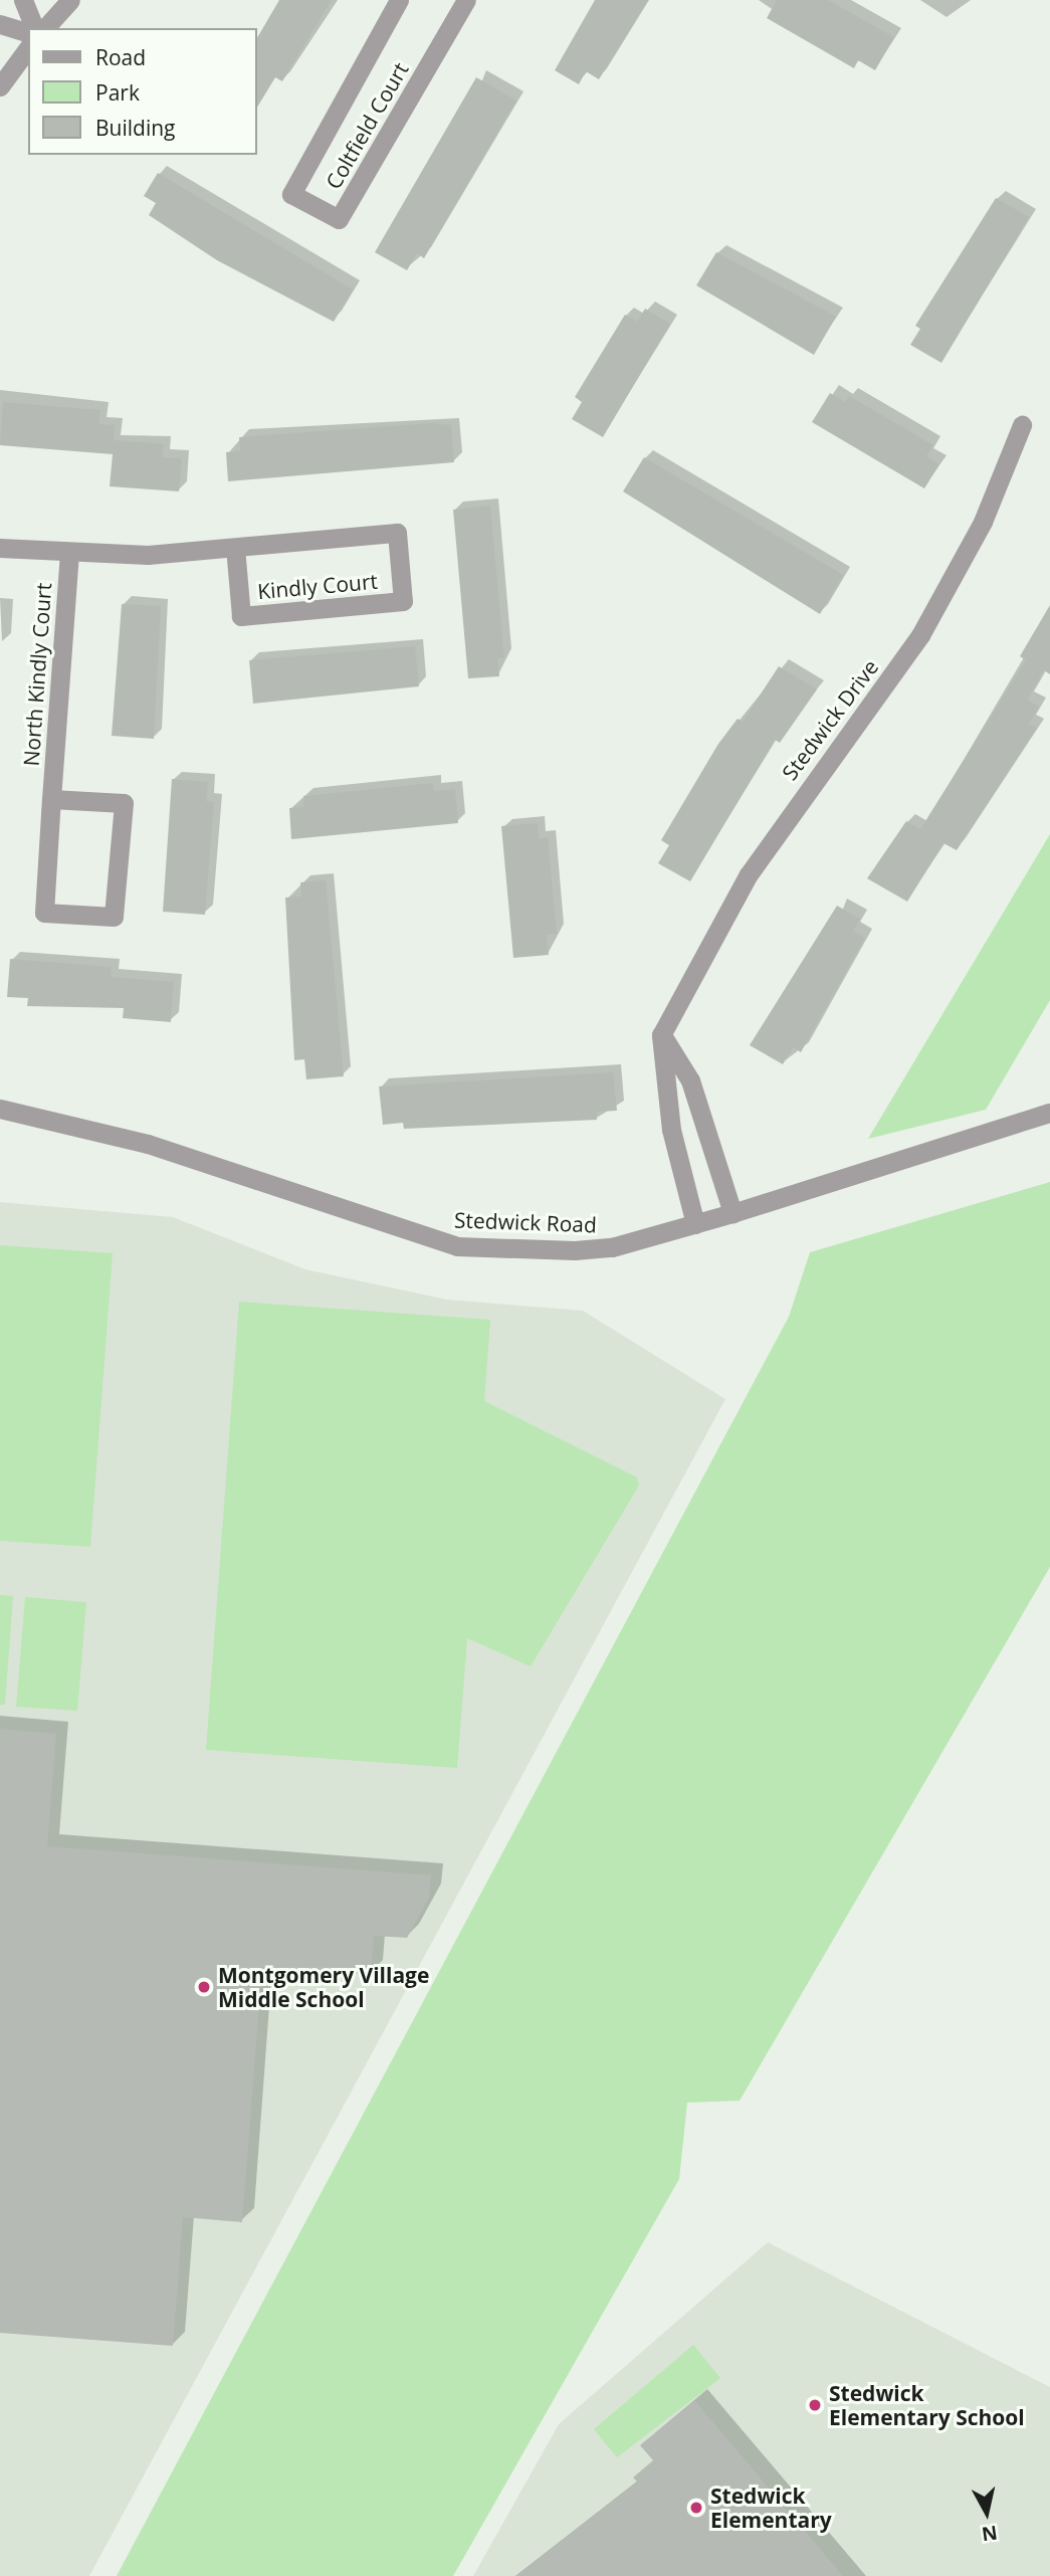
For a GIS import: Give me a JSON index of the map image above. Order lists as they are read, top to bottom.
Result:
{
  "streets": {
    "street": [
      "Coltfield Court",
      "Kindly Court",
      "North Kindly Court",
      "Stedwick Drive",
      "Stedwick Road"
    ]
  },
  "crossings": [
    ["Kindly Court", "North Kindly Court"]
  ],
  "places": ["Montgomery Village Middle School", "Stedwick Elementary School", "Stedwick Elementary"],
  "legend": ["Road", "Park", "Building"],
  "north": "bottom"
}
